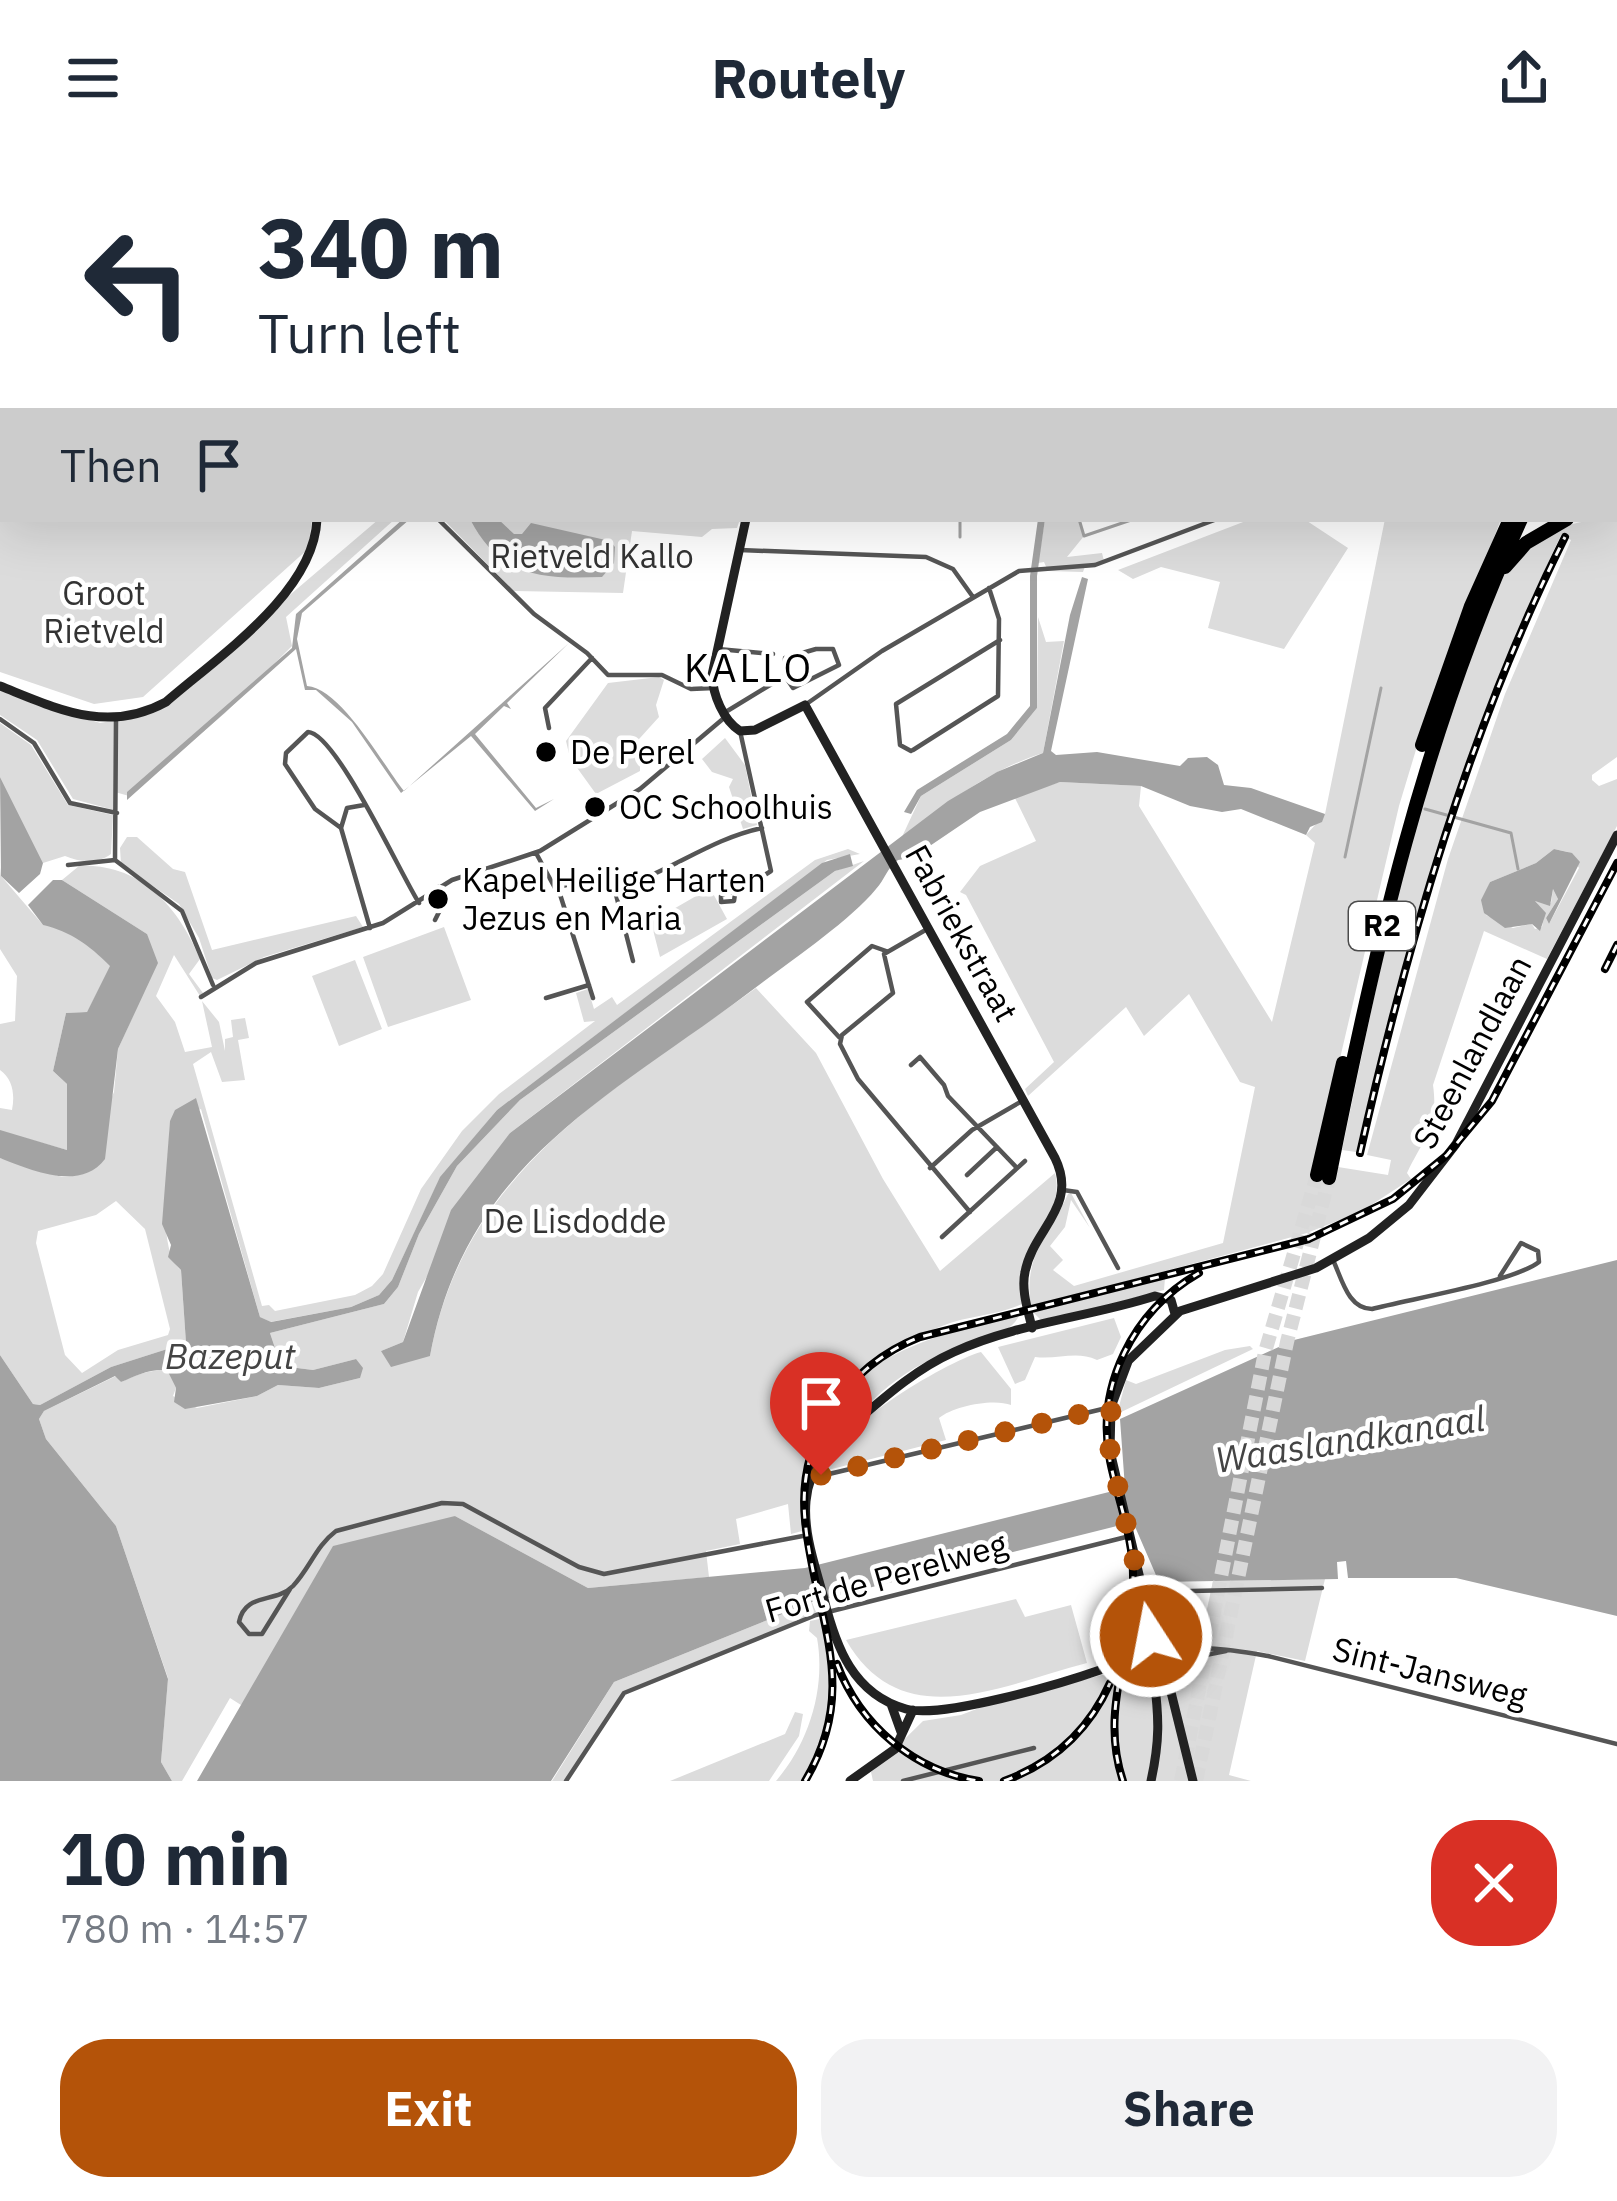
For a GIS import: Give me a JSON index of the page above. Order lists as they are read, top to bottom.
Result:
{
  "streets": {
    "highway": ["R2"],
    "main road": ["Fabriekstraat", "Steenlandlaan"],
    "street": ["Fort de Perelweg", "Sint-Jansweg"]
  },
  "districts": ["KALLO"],
  "water": ["Bazeput", "Waaslandkanaal"],
  "parks": ["Rietveld Kallo", "Groot Rietveld", "De Lisdodde"],
  "places": ["De Perel", "OC Schoolhuis", "Kapel Heilige Harten Jezus en Maria"],
  "page": {
    "header": "Routely",
    "turn": ["340 m", "Turn left"],
    "then": "Then",
    "heading": ["10 min", "780 m · 14:57"],
    "buttons": ["Exit", "Share"]
  }
}
